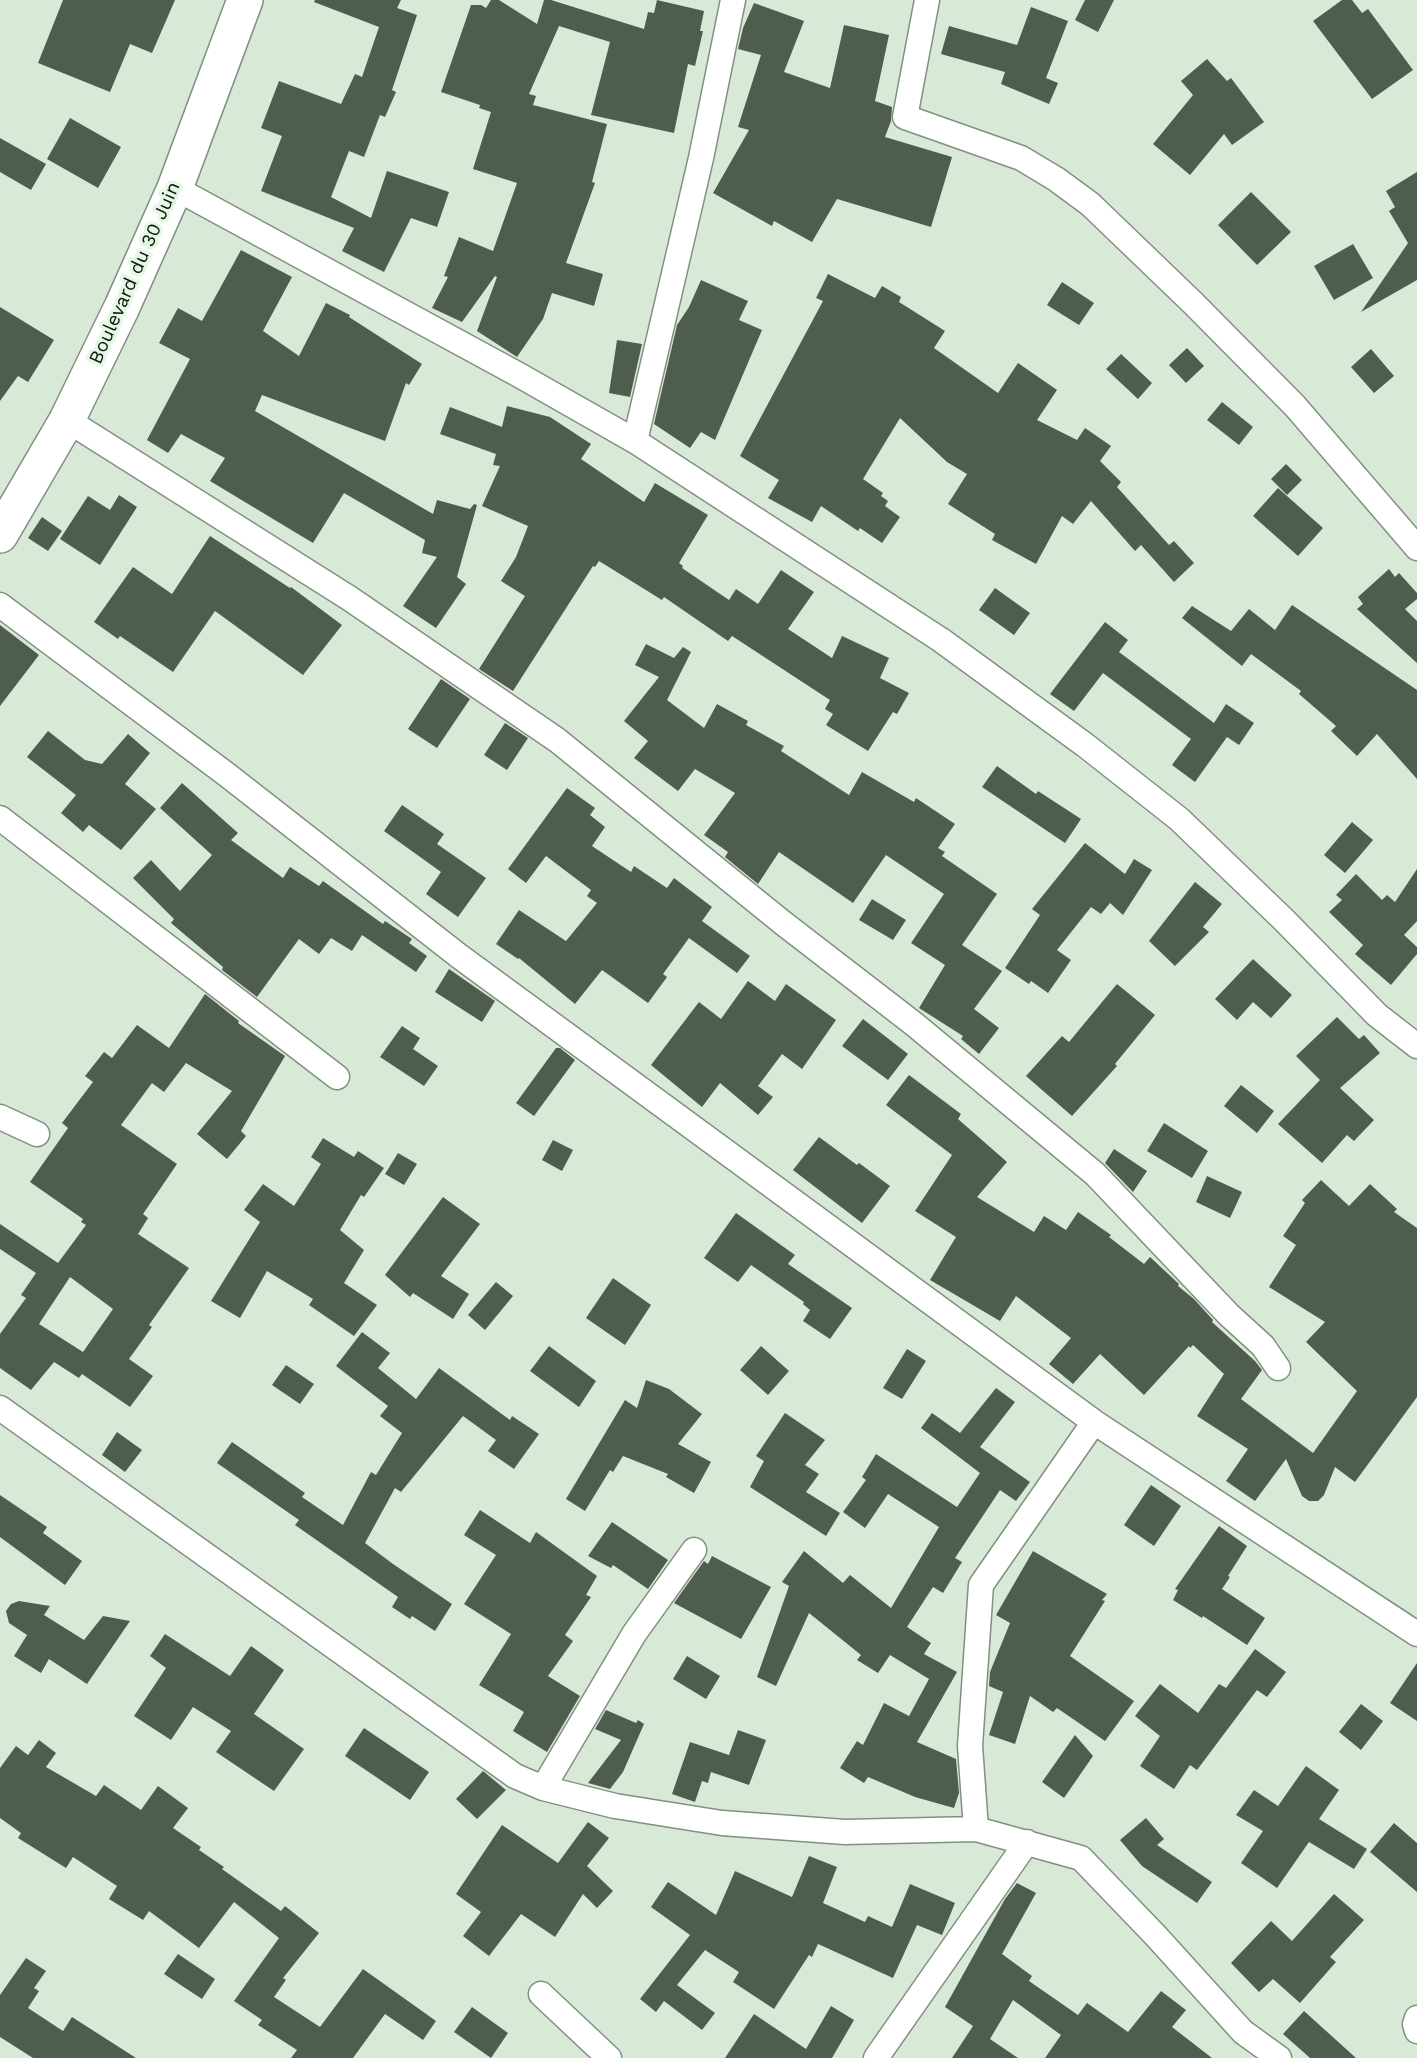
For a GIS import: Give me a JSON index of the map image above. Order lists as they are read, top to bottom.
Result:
{
  "streets": {
    "street": ["Boulevard du 30 Juin"]
  }
}
